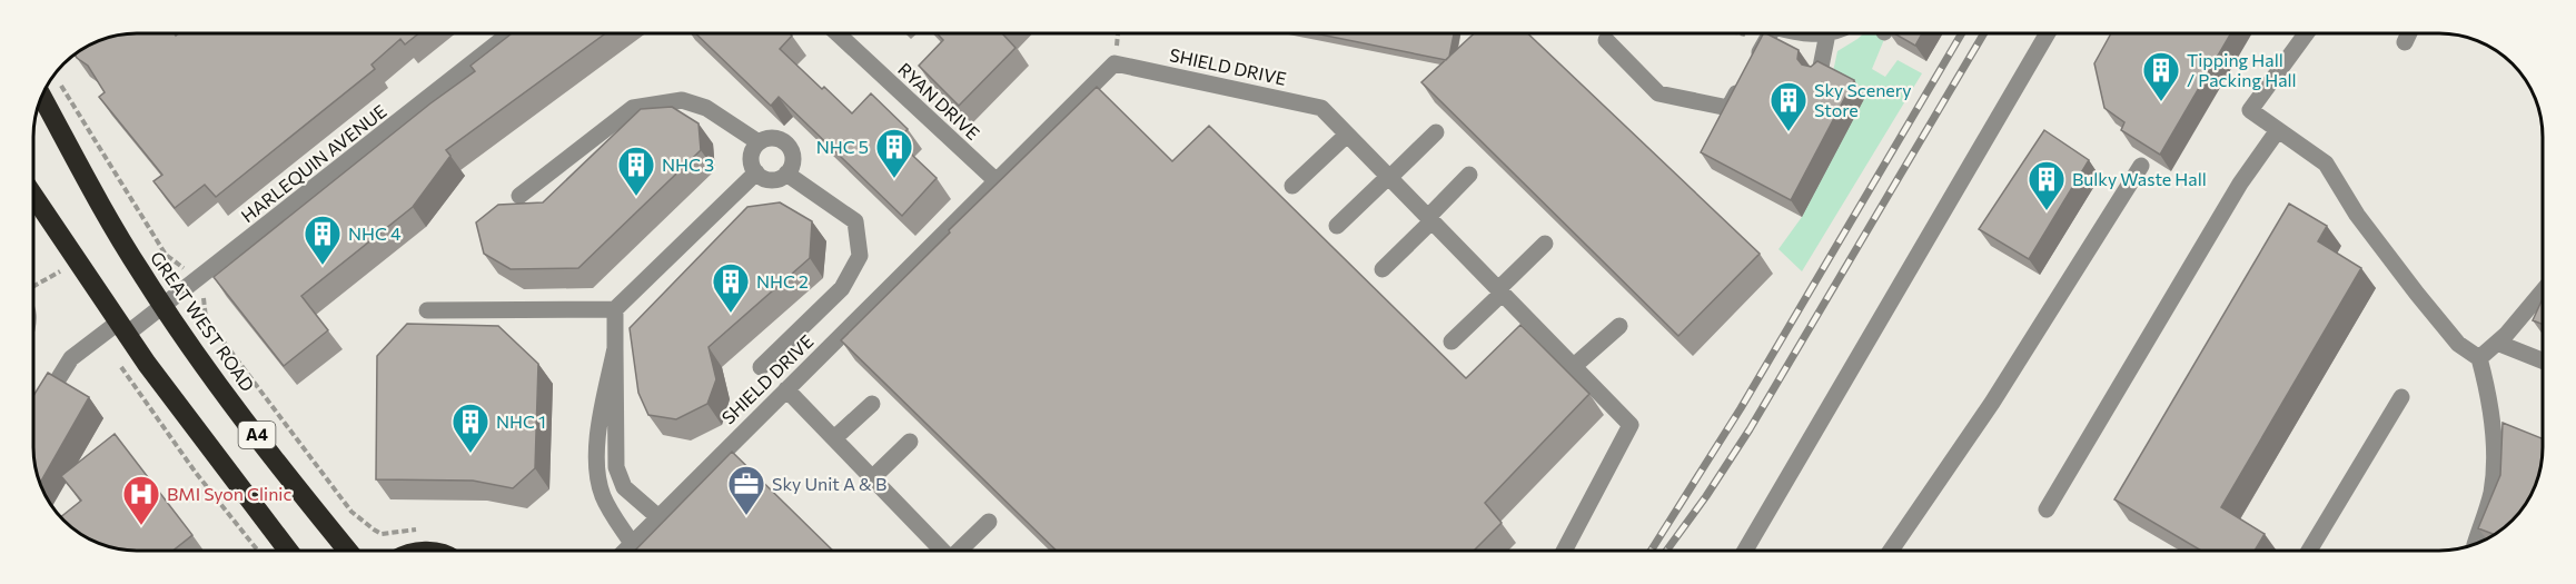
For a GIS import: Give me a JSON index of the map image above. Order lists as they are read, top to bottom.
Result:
{
  "streets": {
    "highway": ["GREAT WEST ROAD", "A4"],
    "street": ["SHIELD DRIVE", "RYAN DRIVE", "HARLEQUIN AVENUE"]
  },
  "crossings": [
    ["SHIELD DRIVE", "RYAN DRIVE"],
    ["HARLEQUIN AVENUE", "GREAT WEST ROAD"],
    ["HARLEQUIN AVENUE", "A4"]
  ],
  "places": {
    "building": [
      "Tipping Hall / Packing Hall",
      "Sky Scenery Store",
      "NHC 5",
      "NHC 3",
      "Bulky Waste Hall",
      "NHC 4",
      "NHC 2",
      "NHC 1"
    ],
    "office": ["Sky Unit A & B"],
    "hospital": ["BMI Syon Clinic"]
  }
}
